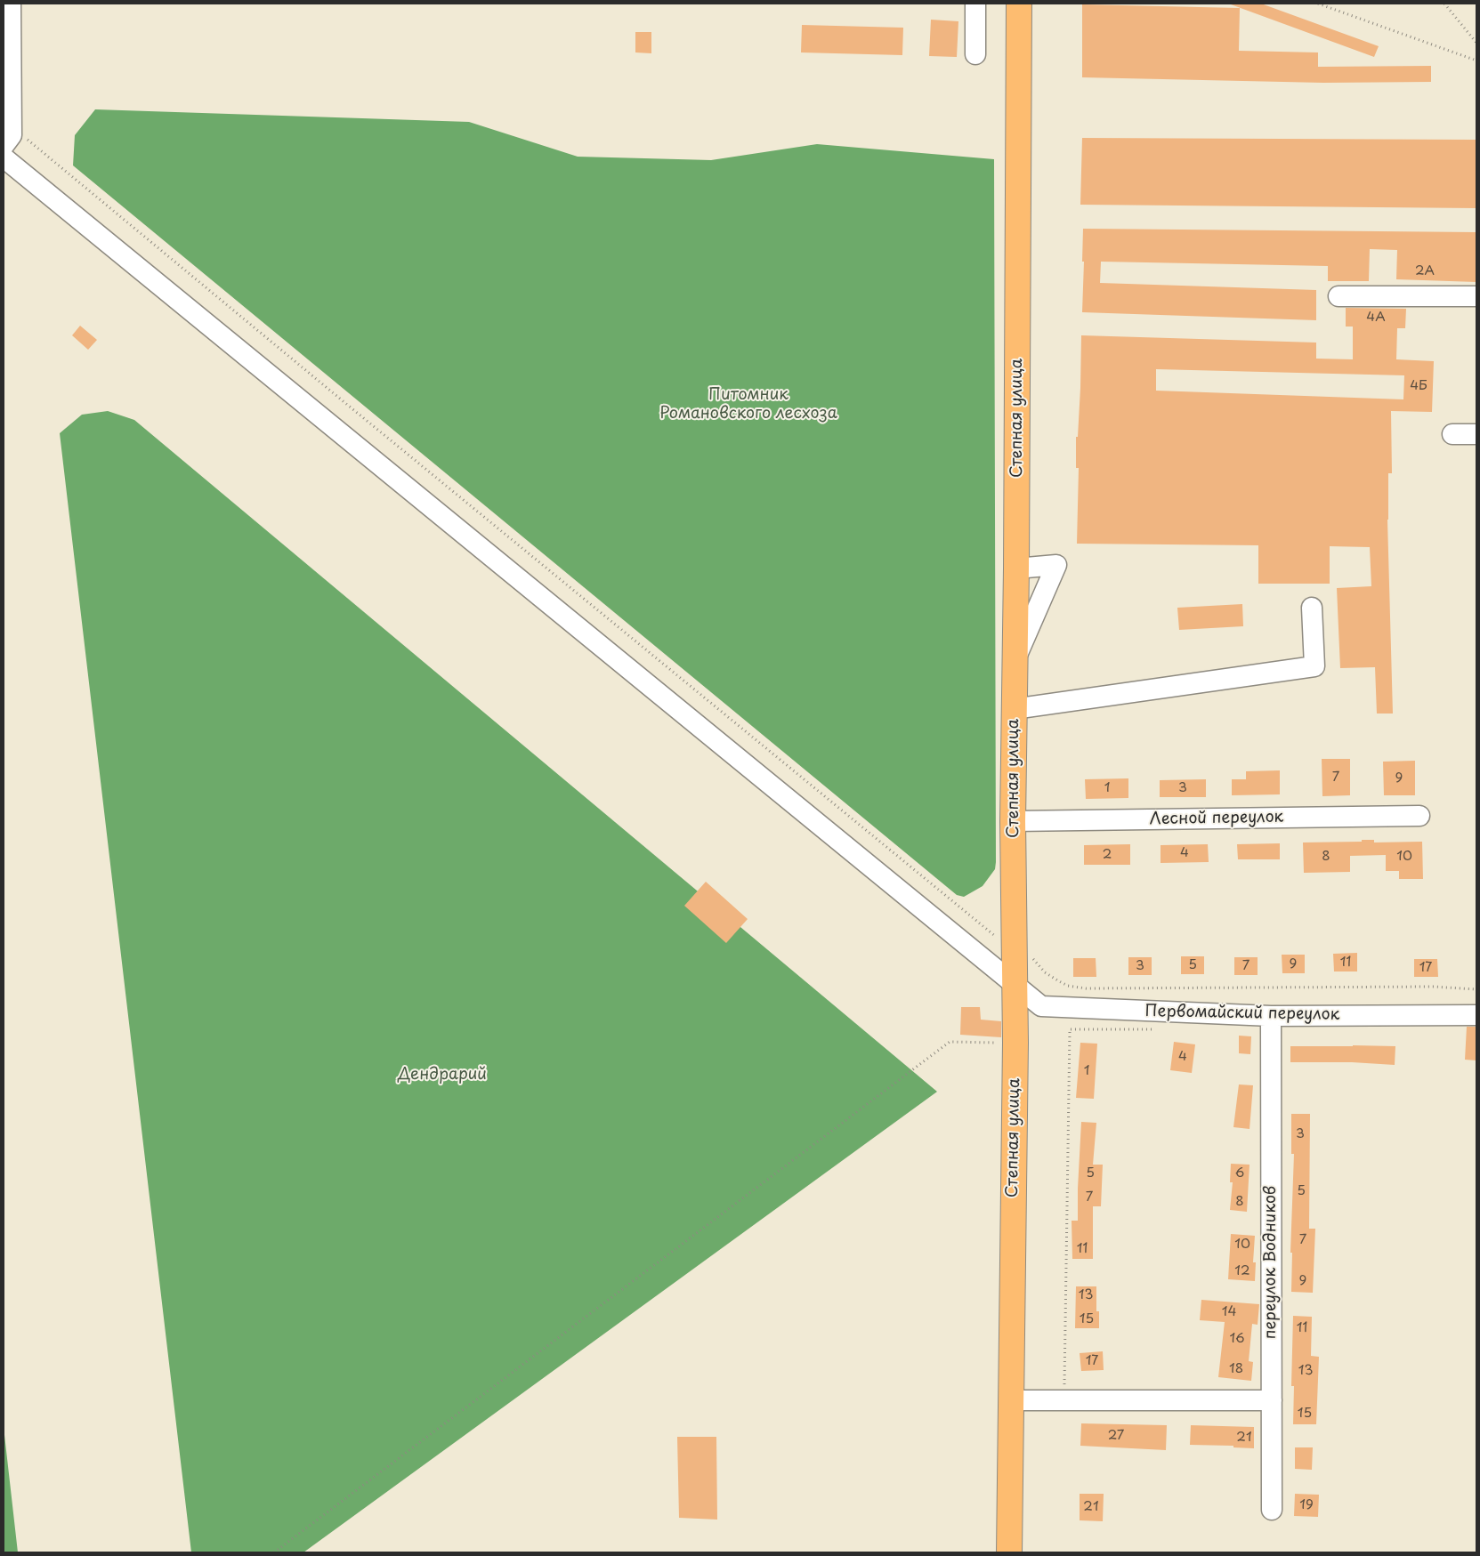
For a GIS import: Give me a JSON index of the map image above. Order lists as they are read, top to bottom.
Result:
{
  "streets": {
    "main road": ["Степная улица"],
    "street": ["Лесной переулок", "Первомайский переулок", "переулок Водников"]
  },
  "crossings": [
    ["Степная улица", "Лесной переулок"],
    ["Степная улица", "Первомайский переулок"],
    ["Первомайский переулок", "переулок Водников"]
  ],
  "parks": ["Питомник Романовского лесхоза", "Дендрарий"],
  "house_numbers": [
    "2А",
    "4А",
    "4Б",
    "7",
    "9",
    "1",
    "3",
    "4",
    "2",
    "8",
    "10",
    "11",
    "9",
    "5",
    "3",
    "7",
    "17",
    "4",
    "1",
    "3",
    "5",
    "6",
    "5",
    "7",
    "8",
    "7",
    "10",
    "11",
    "12",
    "9",
    "13",
    "14",
    "15",
    "11",
    "16",
    "17",
    "18",
    "13",
    "15",
    "27",
    "21",
    "19",
    "21"
  ]
}
